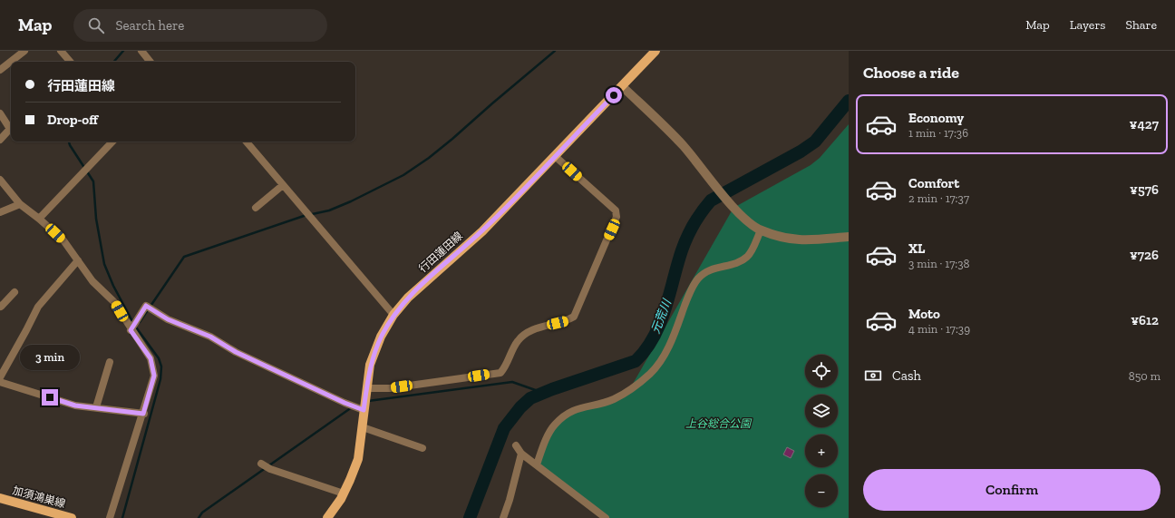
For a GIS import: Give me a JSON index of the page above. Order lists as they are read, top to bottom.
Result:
{
  "streets": {
    "main road": ["行田蓮田線", "加須鴻巣線"]
  },
  "water": ["元荒川"],
  "parks": ["上谷総合公園"],
  "page": {
    "header": "Map",
    "search": "Search here",
    "nav": ["Map", "Layers", "Share"],
    "heading": "Choose a ride",
    "banner": ["行田蓮田線", "Drop-off"],
    "list": [
      {
        "name": "Economy",
        "note": "1 min · 17:36",
        "value": "¥427"
      },
      {
        "name": "Comfort",
        "note": "2 min · 17:37",
        "value": "¥576"
      },
      {
        "name": "XL",
        "note": "3 min · 17:38",
        "value": "¥726"
      },
      {
        "name": "Moto",
        "note": "4 min · 17:39",
        "value": "¥612"
      }
    ],
    "bubble": "3 min",
    "map_buttons": ["+", "−"],
    "pay": ["Cash", "850 m"],
    "buttons": "Confirm"
  }
}
